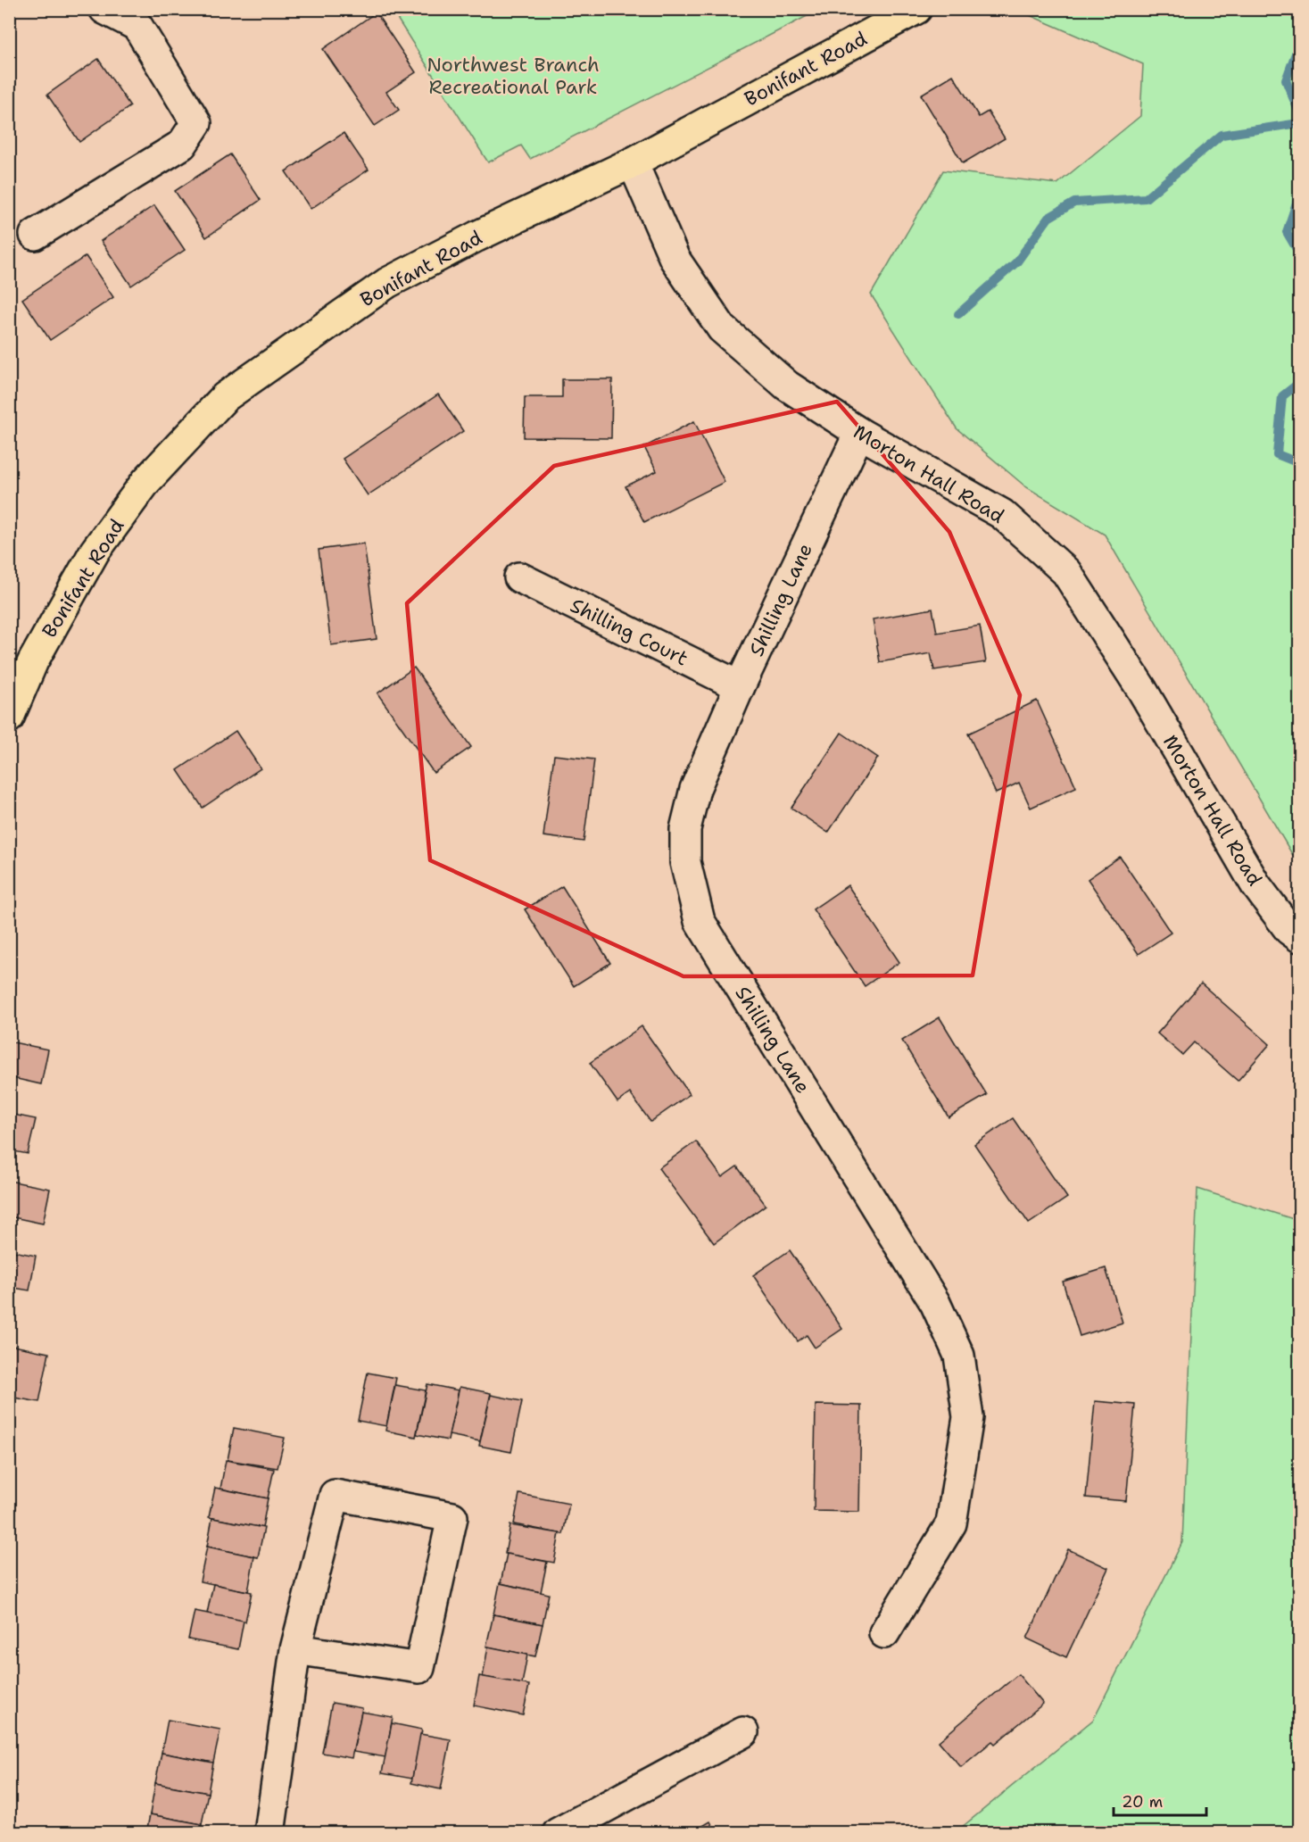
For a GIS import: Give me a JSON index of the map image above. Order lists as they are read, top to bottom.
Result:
{
  "streets": {
    "main road": ["Bonifant Road"],
    "street": ["Morton Hall Road", "Shilling Lane", "Shilling Court"]
  },
  "crossings": [
    ["Bonifant Road", "Morton Hall Road"],
    ["Morton Hall Road", "Shilling Lane"],
    ["Shilling Lane", "Shilling Court"]
  ],
  "parks": ["Northwest Branch Recreational Park"],
  "scale_bar": "20 m"
}
